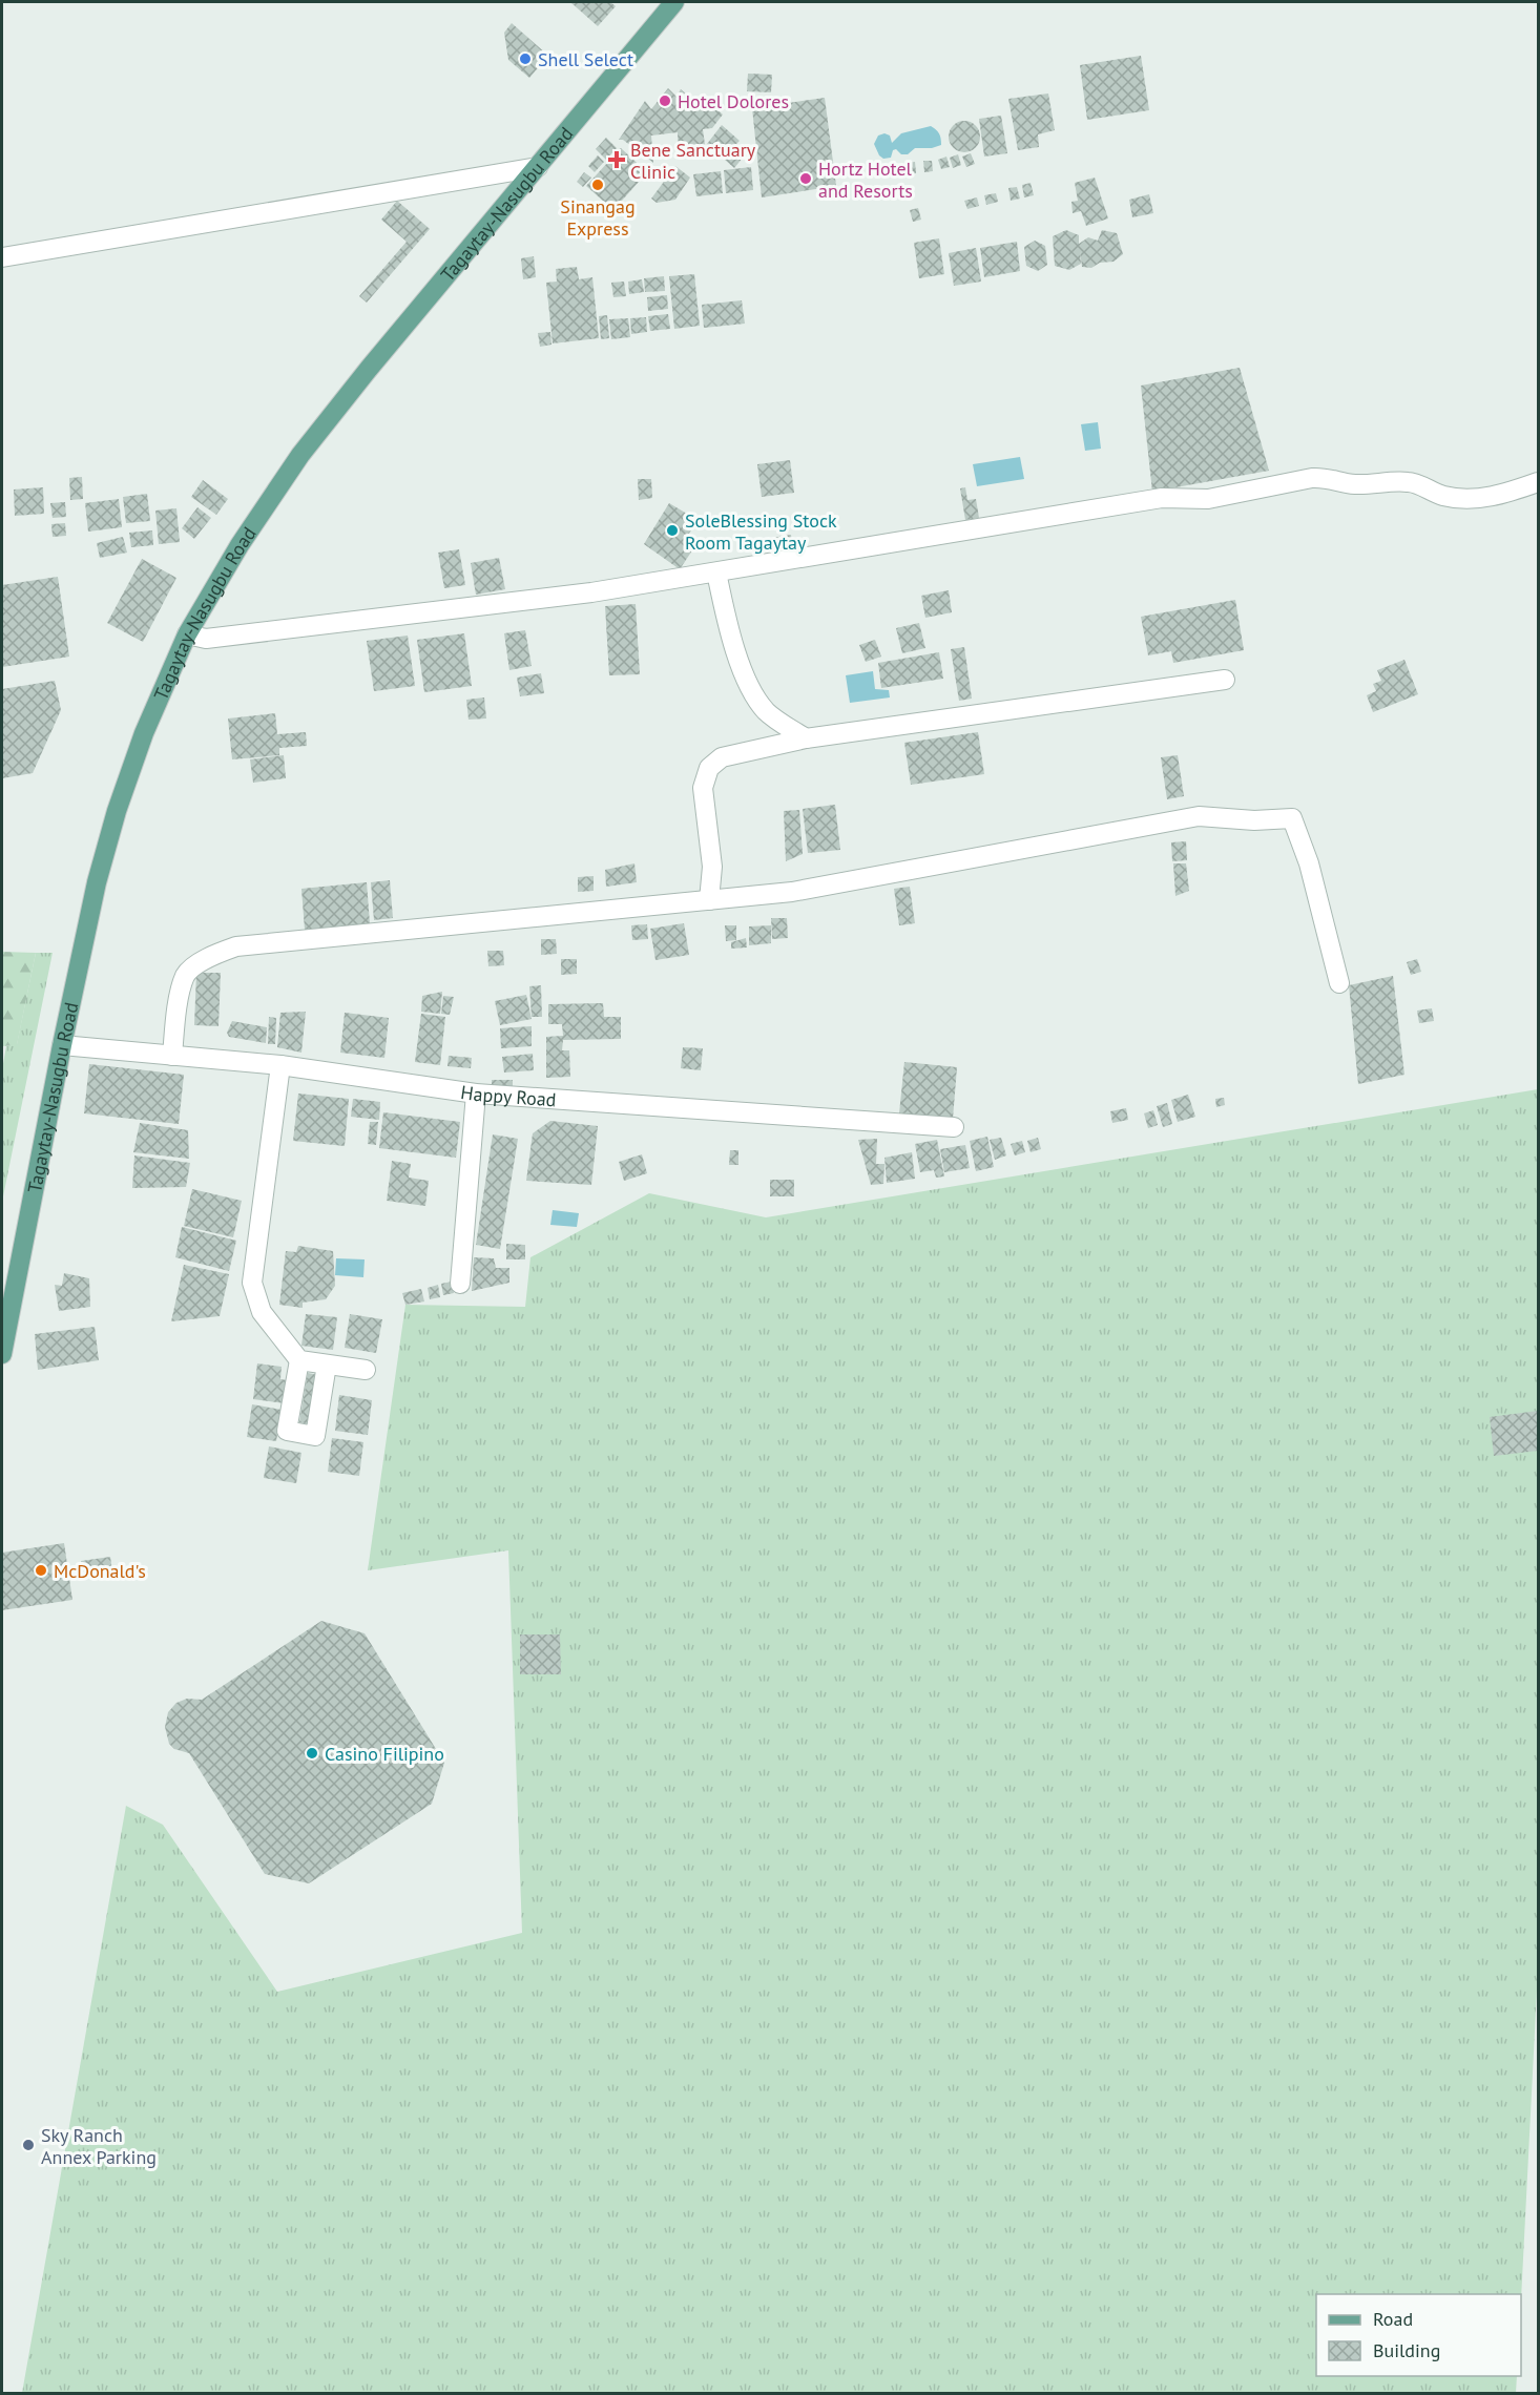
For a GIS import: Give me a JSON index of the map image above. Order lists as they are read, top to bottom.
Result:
{
  "streets": {
    "main road": ["Tagaytay-Nasugbu Road"],
    "street": ["Happy Road"]
  },
  "crossings": [
    ["Tagaytay-Nasugbu Road", "Happy Road"]
  ],
  "places": {
    "other": [
      "Shell Select",
      "Hotel Dolores",
      "Hortz Hotel and Resorts",
      "Sinangag Express",
      "SoleBlessing Stock Room Tagaytay",
      "McDonald's",
      "Casino Filipino",
      "Sky Ranch Annex Parking"
    ],
    "health": ["Bene Sanctuary Clinic"]
  },
  "legend": ["Road", "Building"]
}
